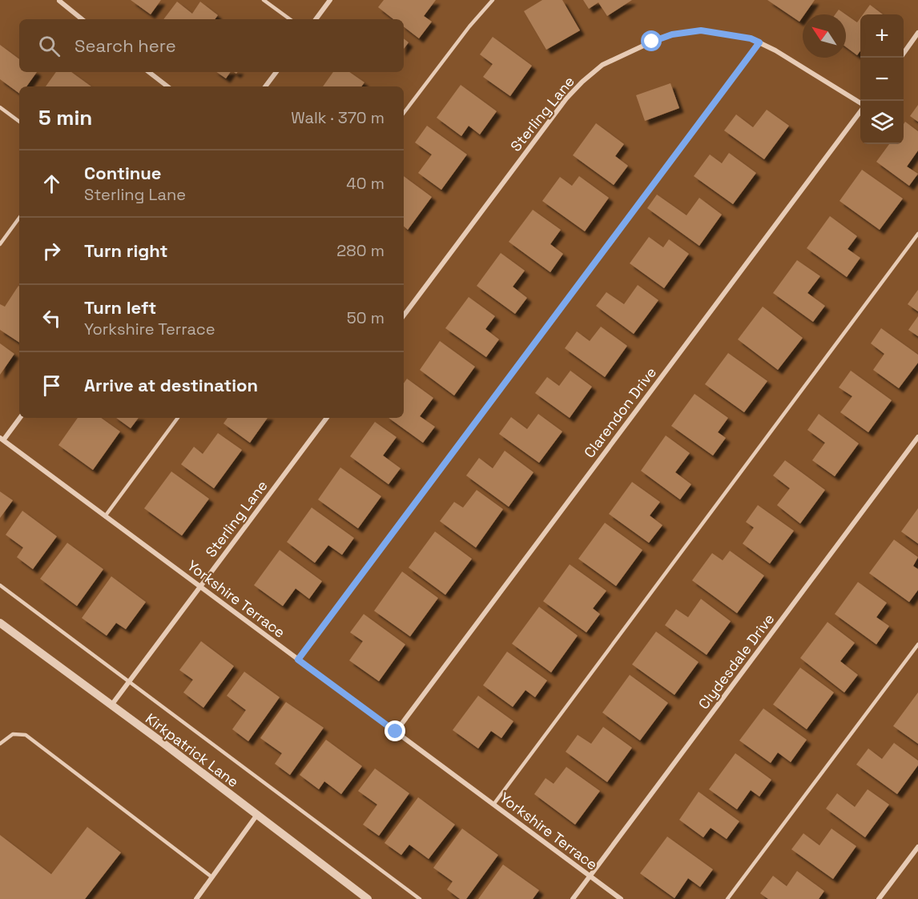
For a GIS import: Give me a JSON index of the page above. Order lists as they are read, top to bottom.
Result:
{
  "streets": {
    "street": [
      "Sterling Lane",
      "Clarendon Drive",
      "Yorkshire Terrace",
      "Clydesdale Drive",
      "Kirkpatrick Lane"
    ]
  },
  "crossings": [
    ["Sterling Lane", "Yorkshire Terrace"],
    ["Sterling Lane", "Kirkpatrick Lane"],
    ["Clarendon Drive", "Yorkshire Terrace"],
    ["Yorkshire Terrace", "Clydesdale Drive"]
  ],
  "north": "top left",
  "page": {
    "map_buttons": ["+", "−"],
    "search": "Search here",
    "heading": ["5 min", "Walk · 370 m"],
    "list": [
      ["Continue", "Sterling Lane", "40 m"],
      ["Turn right", "280 m"],
      ["Turn left", "Yorkshire Terrace", "50 m"],
      "Arrive at destination"
    ]
  }
}
